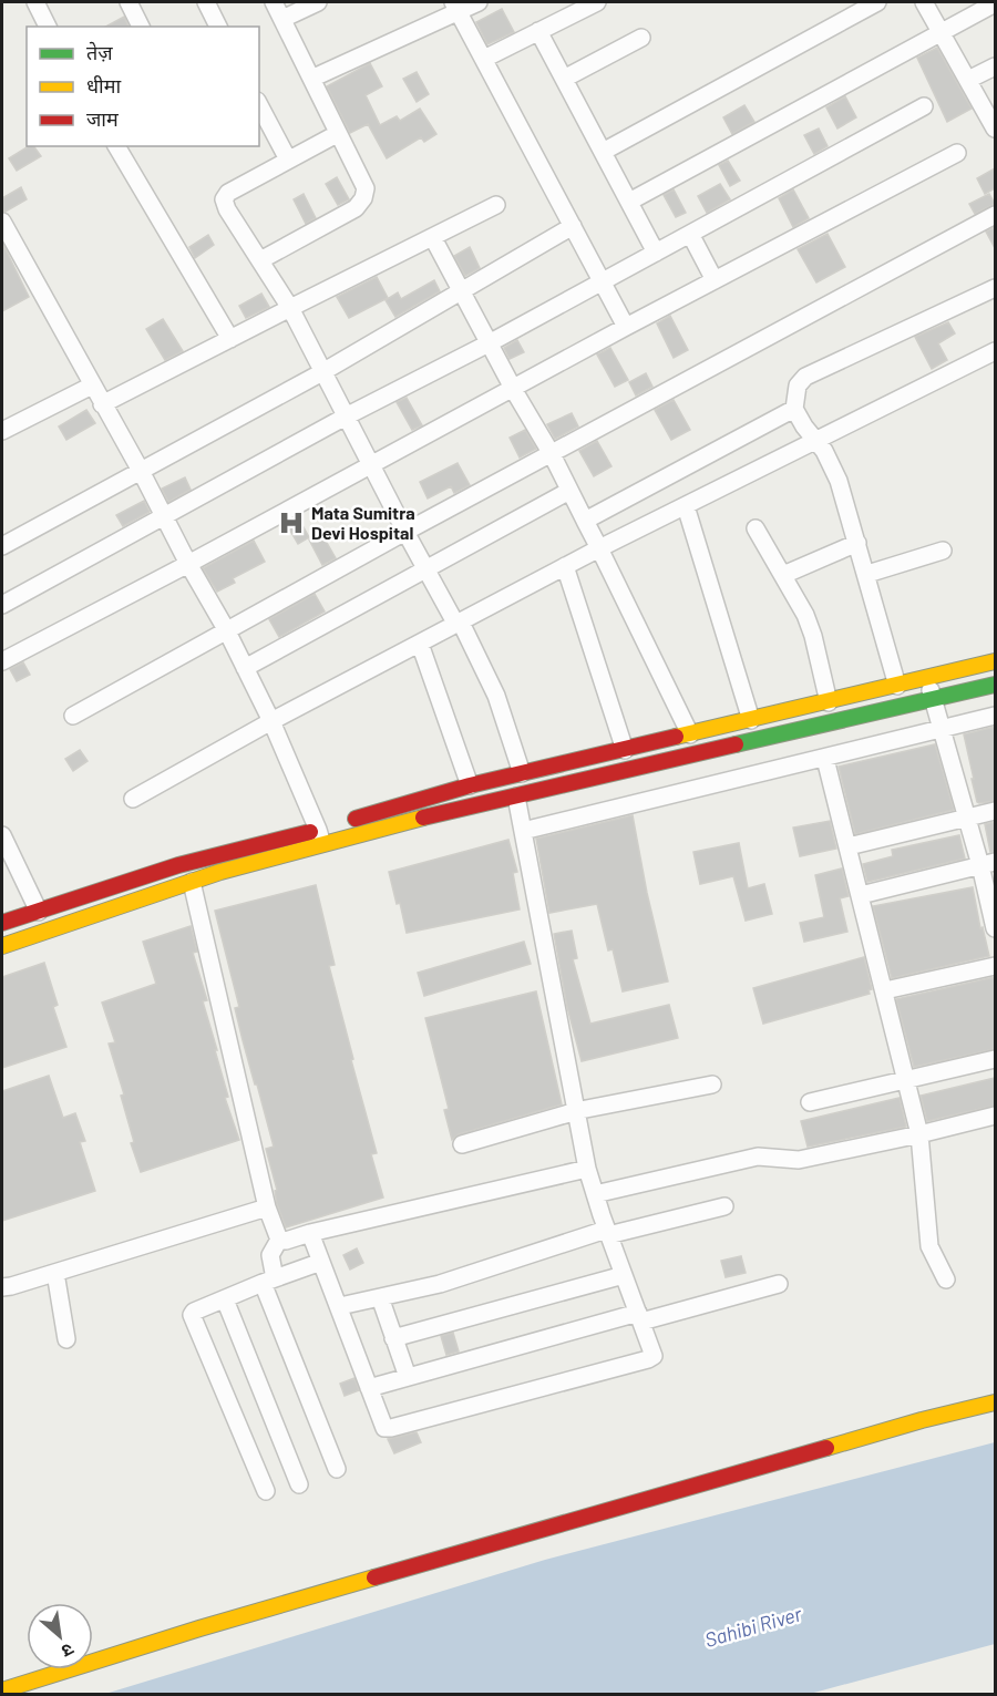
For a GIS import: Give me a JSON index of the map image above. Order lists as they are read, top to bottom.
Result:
{
  "water": ["Sahibi River"],
  "places": {
    "hospital": ["Mata Sumitra Devi Hospital"]
  },
  "legend": ["तेज़", "धीमा", "जाम"],
  "north": "bottom right"
}
